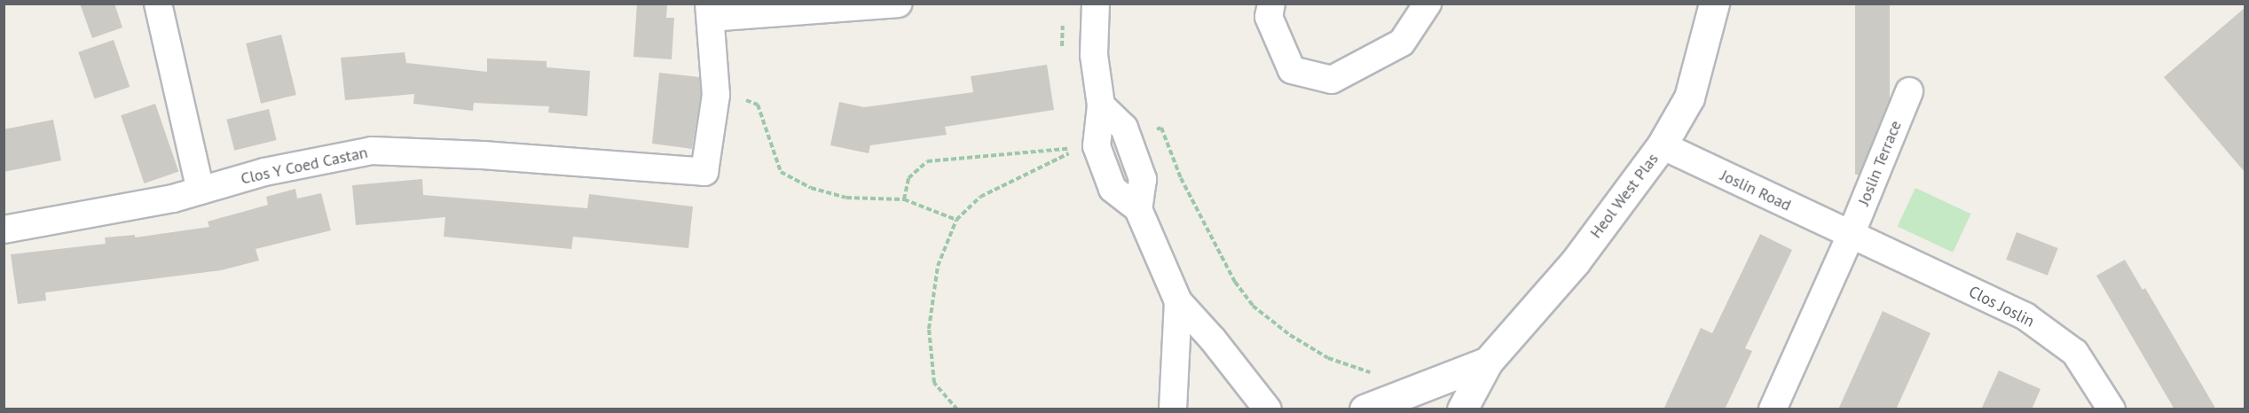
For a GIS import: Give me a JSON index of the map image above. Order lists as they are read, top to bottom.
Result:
{
  "streets": {
    "street": [
      "Joslin Terrace",
      "Clos Y Coed Castan",
      "Joslin Road",
      "Heol West Plas",
      "Clos Joslin"
    ]
  },
  "crossings": [
    ["Joslin Terrace", "Joslin Road"],
    ["Joslin Road", "Heol West Plas"],
    ["Joslin Road", "Clos Joslin"]
  ]
}
